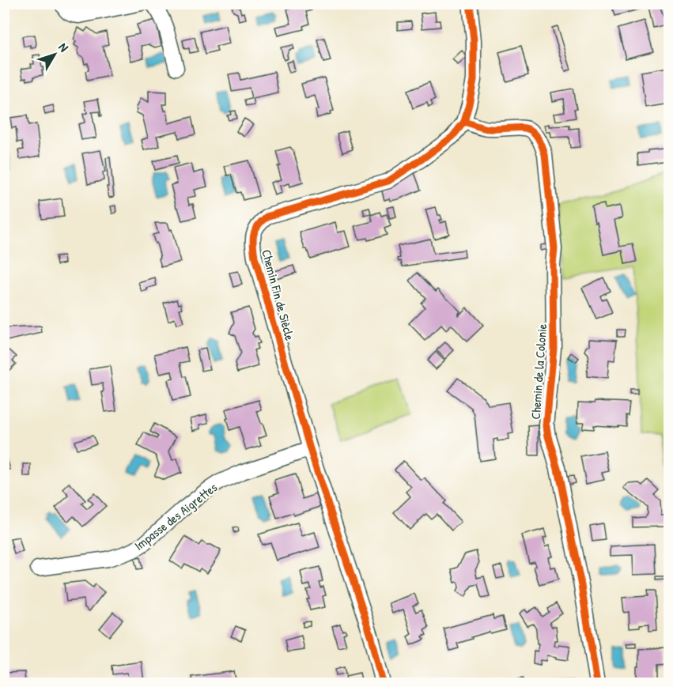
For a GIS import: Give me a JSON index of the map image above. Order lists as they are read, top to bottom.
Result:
{
  "streets": {
    "street": ["Chemin Fin de Siècle", "Chemin de la Colonie", "Impasse des Aigrettes"]
  },
  "crossings": [
    ["Chemin Fin de Siècle", "Chemin de la Colonie"],
    ["Chemin Fin de Siècle", "Impasse des Aigrettes"]
  ],
  "north": "top right"
}
